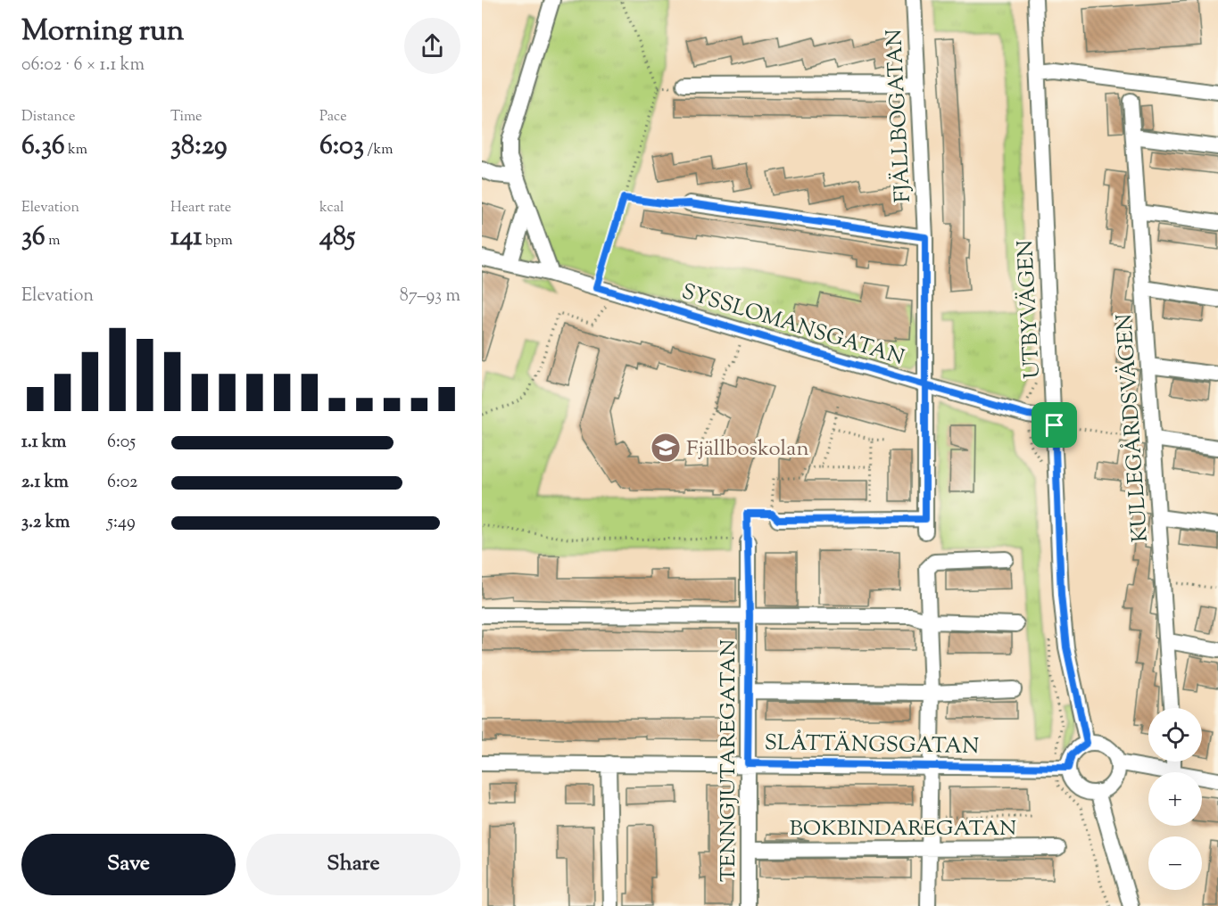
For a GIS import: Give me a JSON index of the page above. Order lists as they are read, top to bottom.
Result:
{
  "streets": {
    "street": [
      "FJÄLLBOGATAN",
      "UTBYVÄGEN",
      "SYSSLOMANSGATAN",
      "KULLEGÅRDSVÄGEN",
      "SLÅTTÄNGSGATAN",
      "TENNGJUTAREGATAN",
      "BOKBINDAREGATAN"
    ]
  },
  "crossings": [
    ["FJÄLLBOGATAN", "SYSSLOMANSGATAN"],
    ["UTBYVÄGEN", "SYSSLOMANSGATAN"],
    ["UTBYVÄGEN", "SLÅTTÄNGSGATAN"],
    ["SLÅTTÄNGSGATAN", "TENNGJUTAREGATAN"],
    ["TENNGJUTAREGATAN", "BOKBINDAREGATAN"]
  ],
  "places": {
    "school or university": ["Fjällboskolan"]
  },
  "page": {
    "heading": ["Morning run", "06:02 · 6 × 1.1 km"],
    "stats": [
      ["Distance", "6.36 km"],
      ["Time", "38:29"],
      ["Pace", "6:03 /km"],
      ["Elevation", "36 m"],
      ["Heart rate", "141 bpm"],
      ["kcal", "485"]
    ],
    "chart": ["Elevation", "87–93 m"],
    "list": [
      {
        "name": "1.1 km",
        "note": "6:05"
      },
      {
        "name": "2.1 km",
        "note": "6:02"
      },
      {
        "name": "3.2 km",
        "note": "5:49"
      }
    ],
    "map_buttons": ["+", "−"],
    "buttons": ["Save", "Share"]
  }
}
